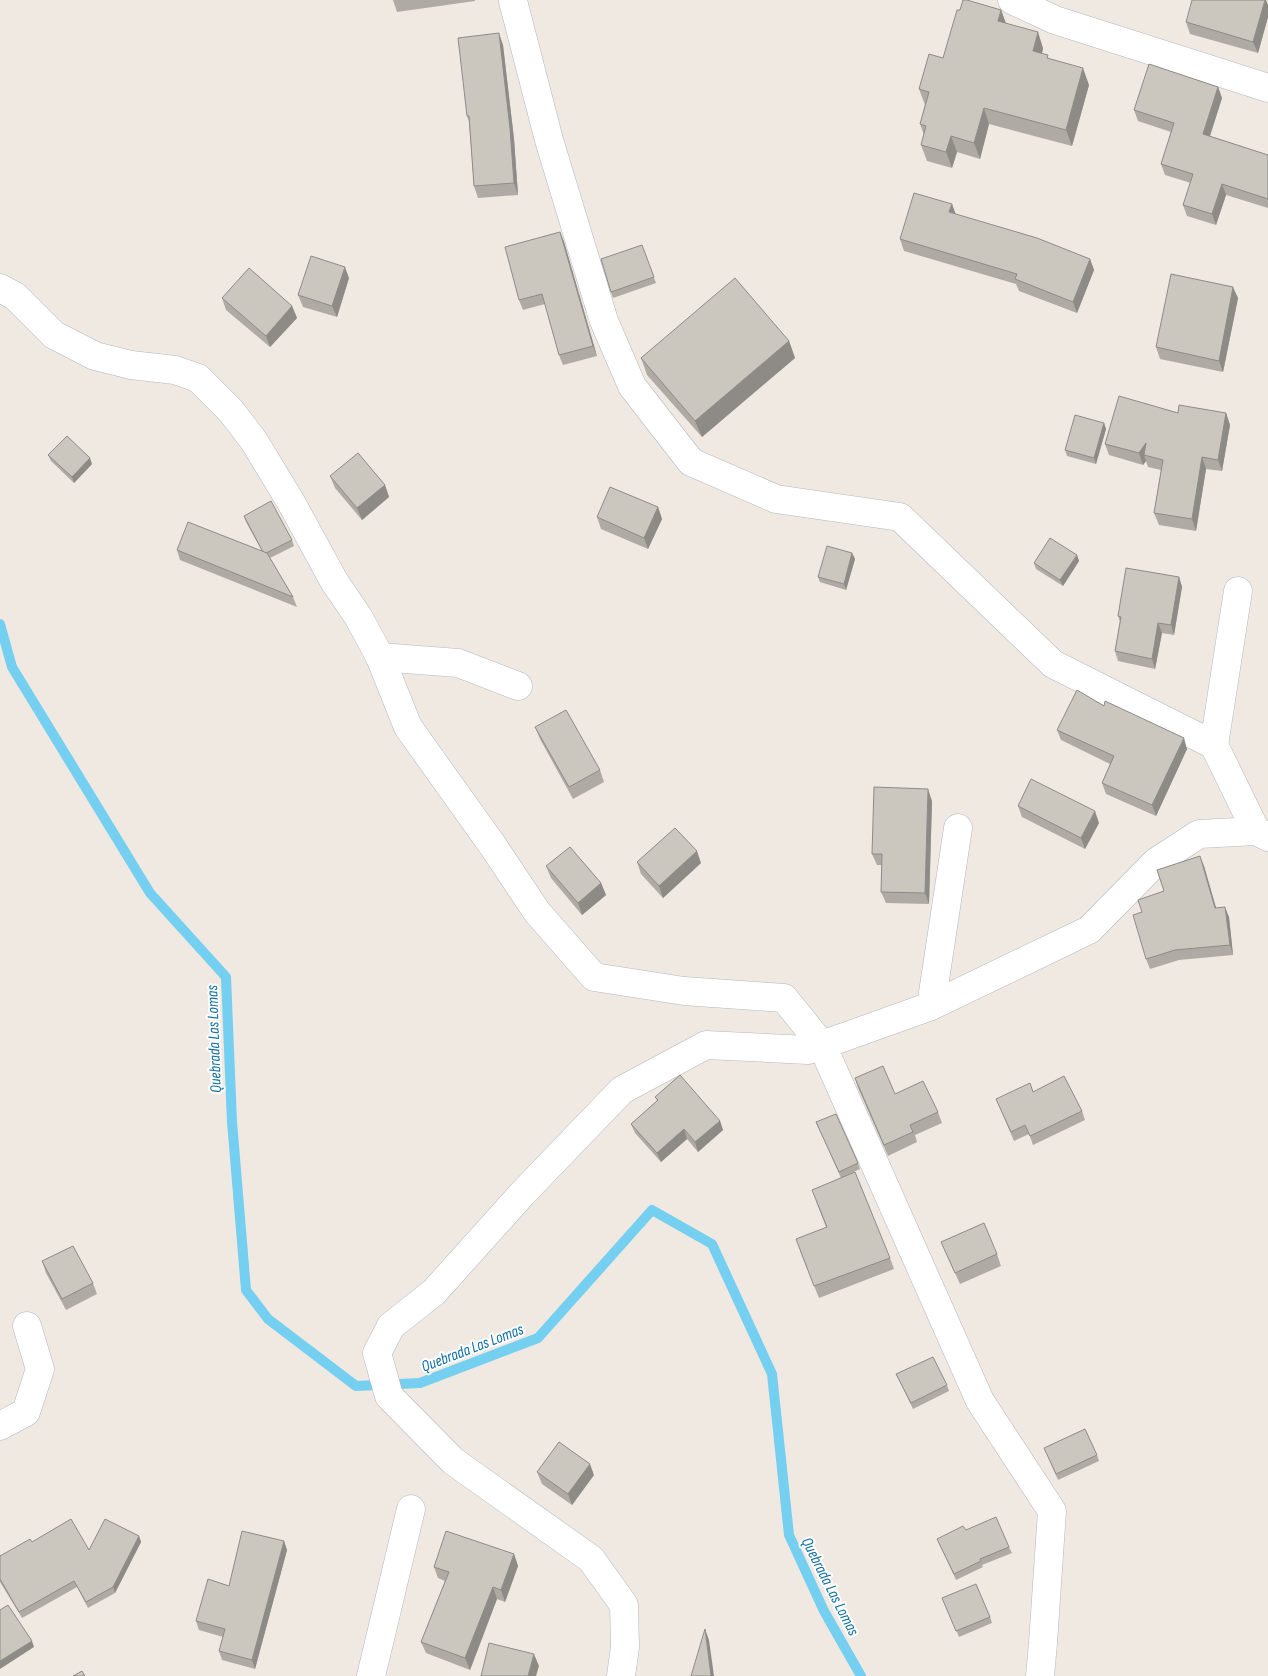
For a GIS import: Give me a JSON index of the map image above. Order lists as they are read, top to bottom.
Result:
{
  "water": ["Quebrada Las Lomas"]
}
